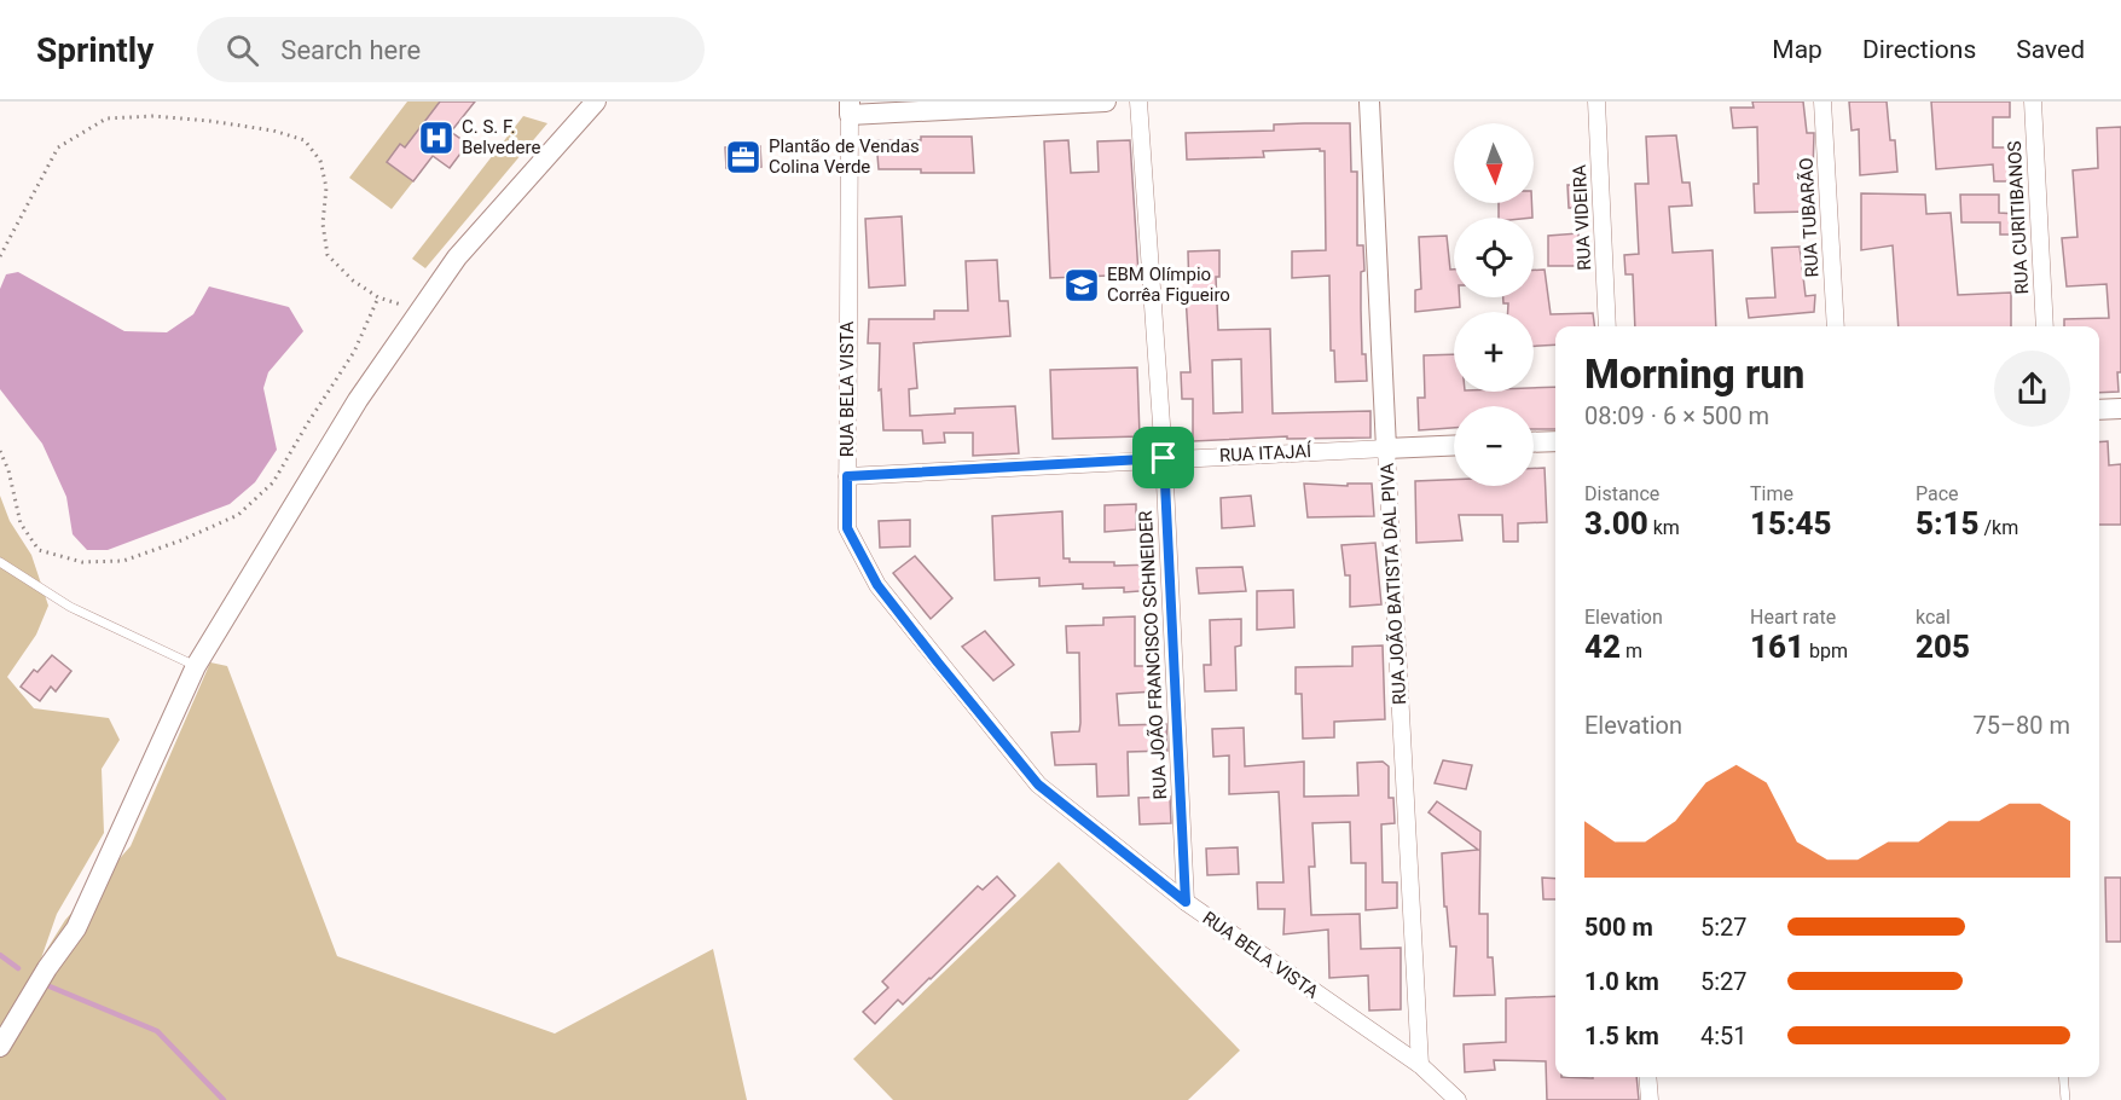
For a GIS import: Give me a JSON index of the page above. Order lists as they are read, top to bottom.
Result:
{
  "streets": {
    "street": [
      "RUA VIDEIRA",
      "RUA TUBARÃO",
      "RUA CURITIBANOS",
      "RUA BELA VISTA",
      "RUA ITAJAÍ",
      "RUA JOÃO BATISTA DAL PIVA",
      "RUA JOÃO FRANCISCO SCHNEIDER"
    ]
  },
  "crossings": [
    ["RUA BELA VISTA", "RUA ITAJAÍ"],
    ["RUA BELA VISTA", "RUA JOÃO BATISTA DAL PIVA"],
    ["RUA BELA VISTA", "RUA JOÃO FRANCISCO SCHNEIDER"],
    ["RUA ITAJAÍ", "RUA JOÃO BATISTA DAL PIVA"],
    ["RUA ITAJAÍ", "RUA JOÃO FRANCISCO SCHNEIDER"]
  ],
  "places": {
    "hospital": ["C. S. F. Belvedere"],
    "office": ["Plantão de Vendas Colina Verde"],
    "school or university": ["EBM Olímpio Corrêa Figueiro"]
  },
  "north": "bottom",
  "page": {
    "header": "Sprintly",
    "search": "Search here",
    "nav": ["Map", "Directions", "Saved"],
    "map_buttons": ["+", "−"],
    "heading": ["Morning run", "08:09 · 6 × 500 m"],
    "stats": [
      ["Distance", "3.00 km"],
      ["Time", "15:45"],
      ["Pace", "5:15 /km"],
      ["Elevation", "42 m"],
      ["Heart rate", "161 bpm"],
      ["kcal", "205"]
    ],
    "chart": ["Elevation", "75–80 m"],
    "list": [
      {
        "name": "500 m",
        "note": "5:27"
      },
      {
        "name": "1.0 km",
        "note": "5:27"
      },
      {
        "name": "1.5 km",
        "note": "4:51"
      }
    ]
  }
}
